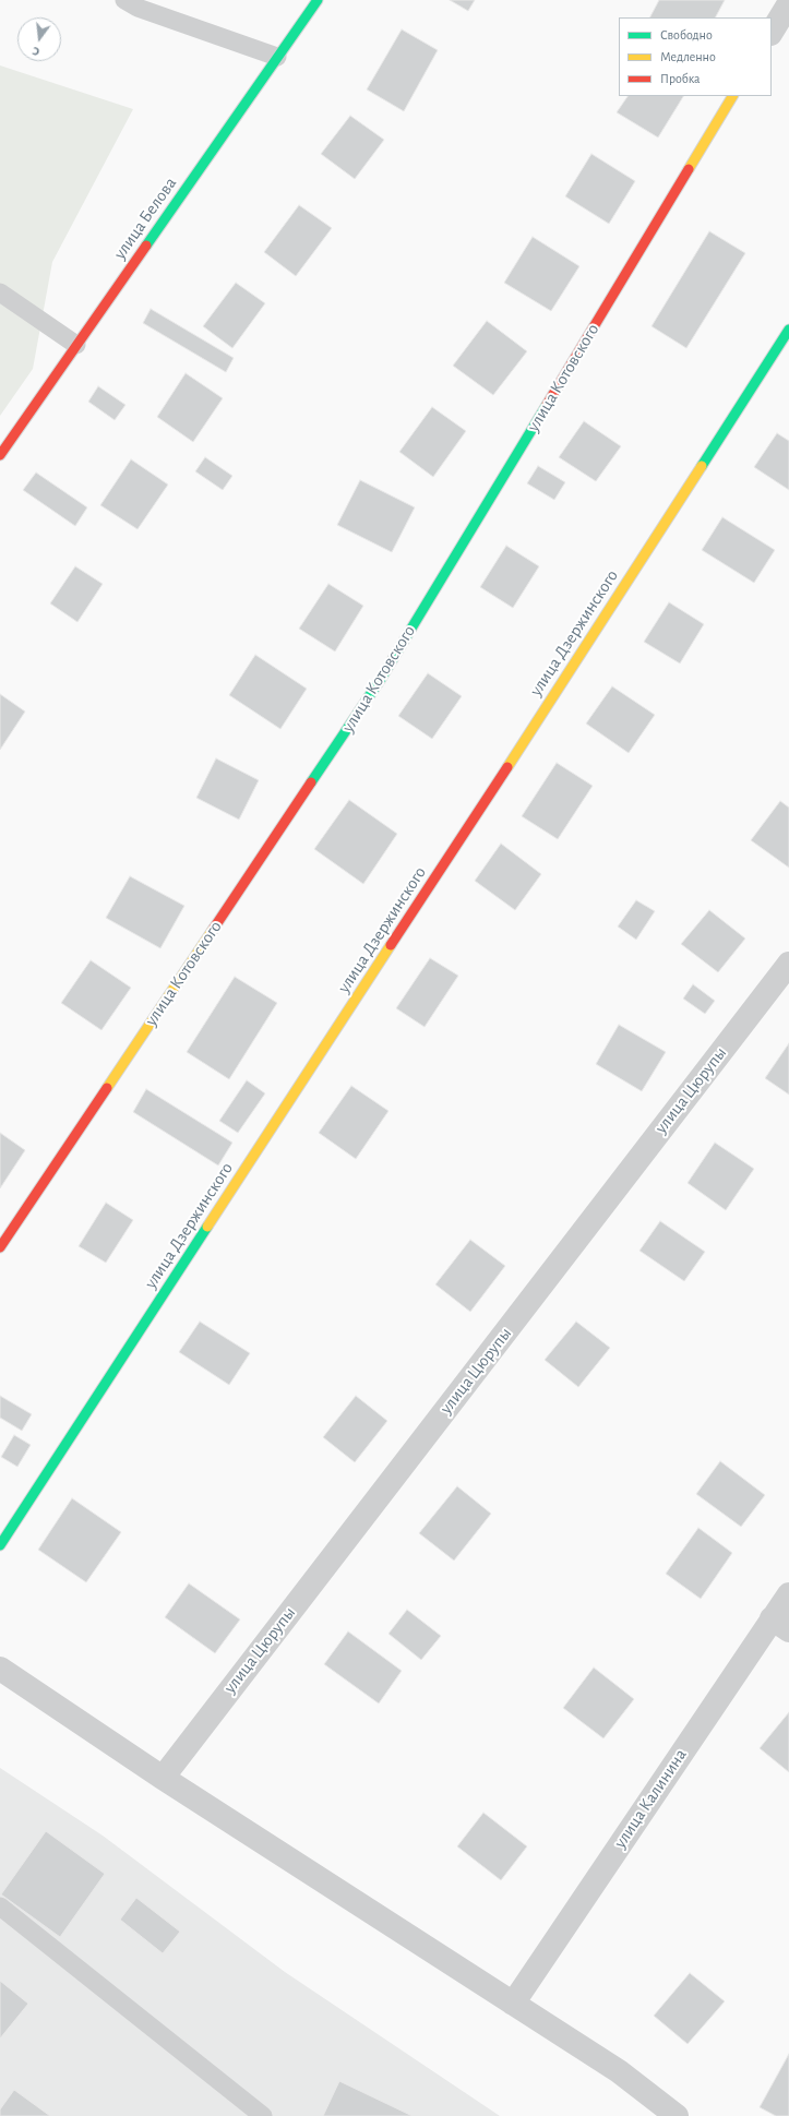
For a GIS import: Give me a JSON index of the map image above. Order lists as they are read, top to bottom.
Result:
{
  "streets": {
    "street": [
      "улица Белова",
      "улица Котовского",
      "улица Дзержинского",
      "улица Цюрупы",
      "улица Калинина"
    ]
  },
  "legend": ["Свободно", "Медленно", "Пробка"],
  "north": "bottom"
}
